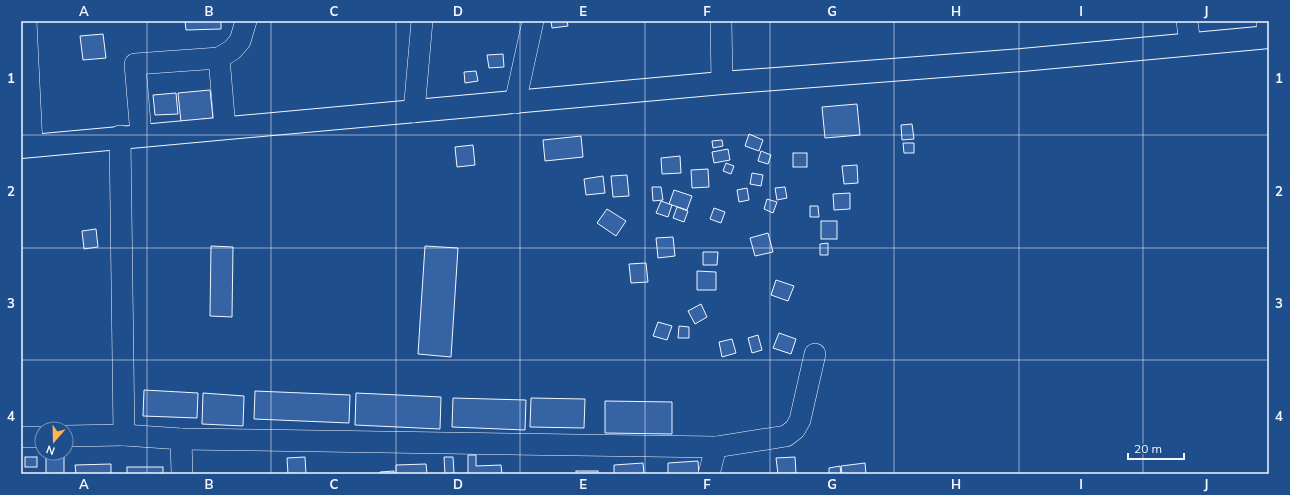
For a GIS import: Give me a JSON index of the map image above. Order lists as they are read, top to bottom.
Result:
{
  "scale_bar": "20 m",
  "north": "bottom",
  "grid": {
    "columns": [
      "A",
      "B",
      "C",
      "D",
      "E",
      "F",
      "G",
      "H",
      "I",
      "J"
    ],
    "rows": [
      "1",
      "2",
      "3",
      "4"
    ]
  }
}
